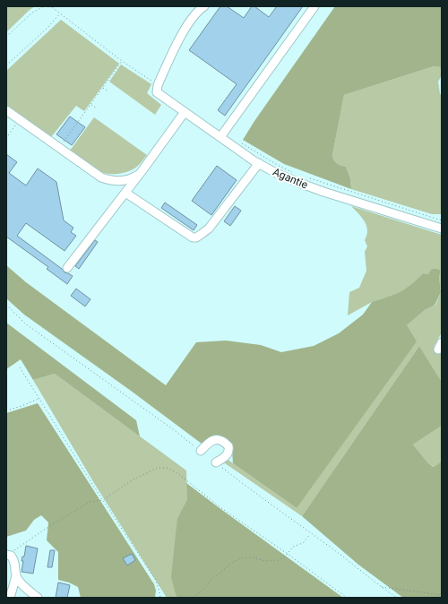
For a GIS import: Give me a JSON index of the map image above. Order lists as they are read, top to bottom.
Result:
{
  "streets": {
    "street": ["Agantie"]
  }
}
